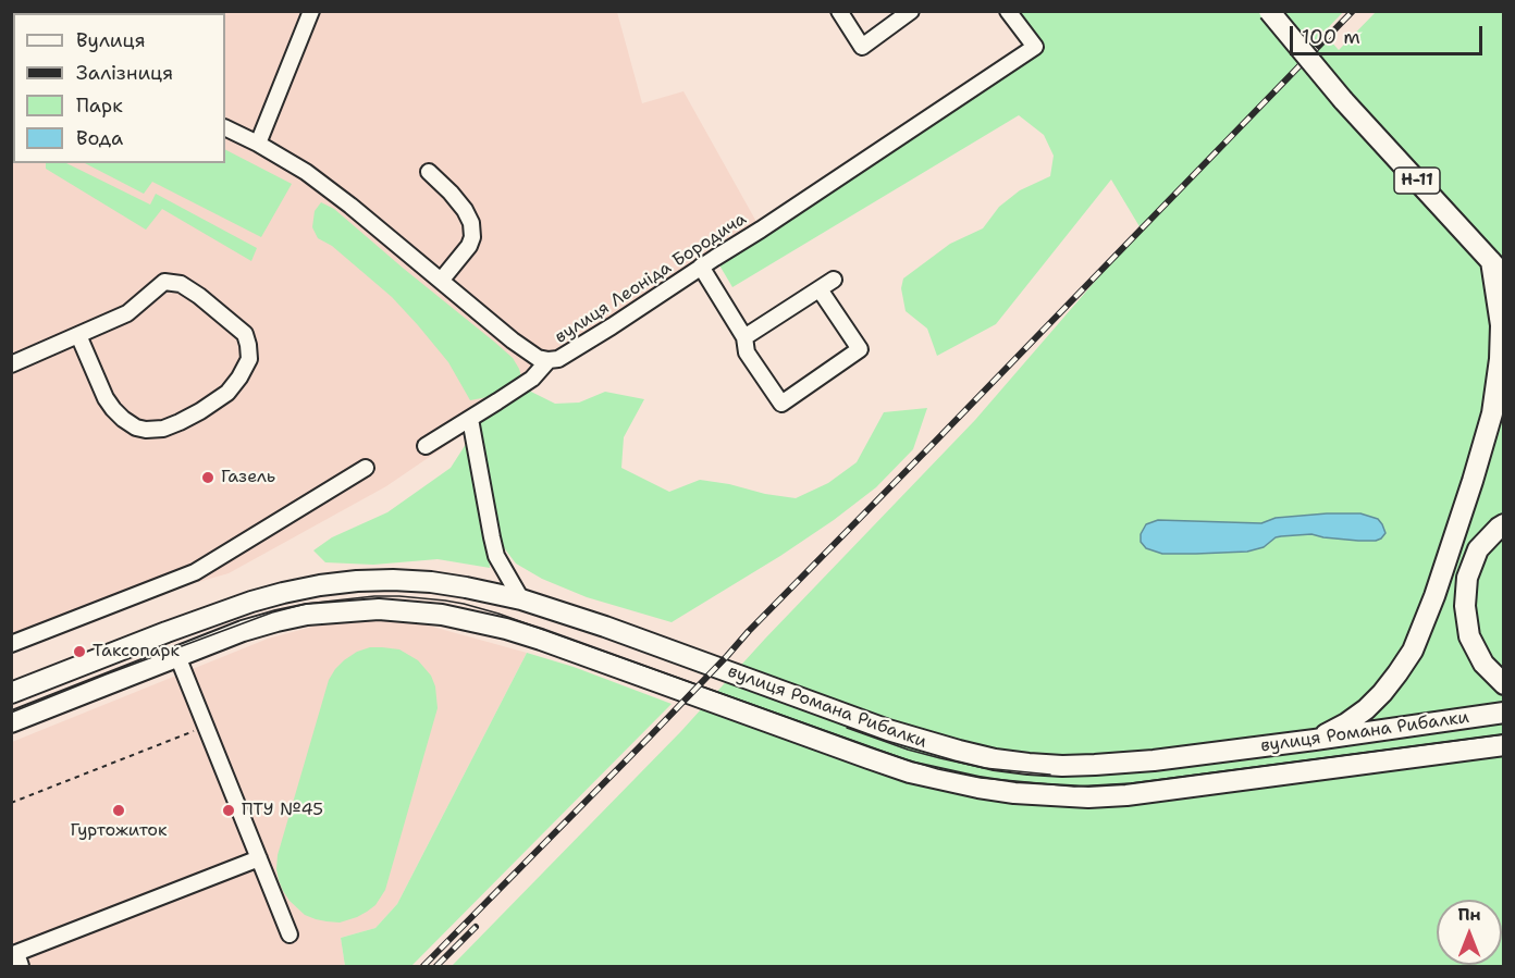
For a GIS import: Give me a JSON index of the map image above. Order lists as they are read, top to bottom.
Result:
{
  "streets": {
    "main road": ["Н-11", "вулиця Романа Рибалки"],
    "street": ["вулиця Леоніда Бородича"]
  },
  "places": [
    "Газель",
    "Таксопарк",
    "Гуртожиток",
    "ПТУ №45"
  ],
  "legend": [
    "Вулиця",
    "Залізниця",
    "Парк",
    "Вода"
  ],
  "scale_bar": "100 m",
  "north": "top"
}
